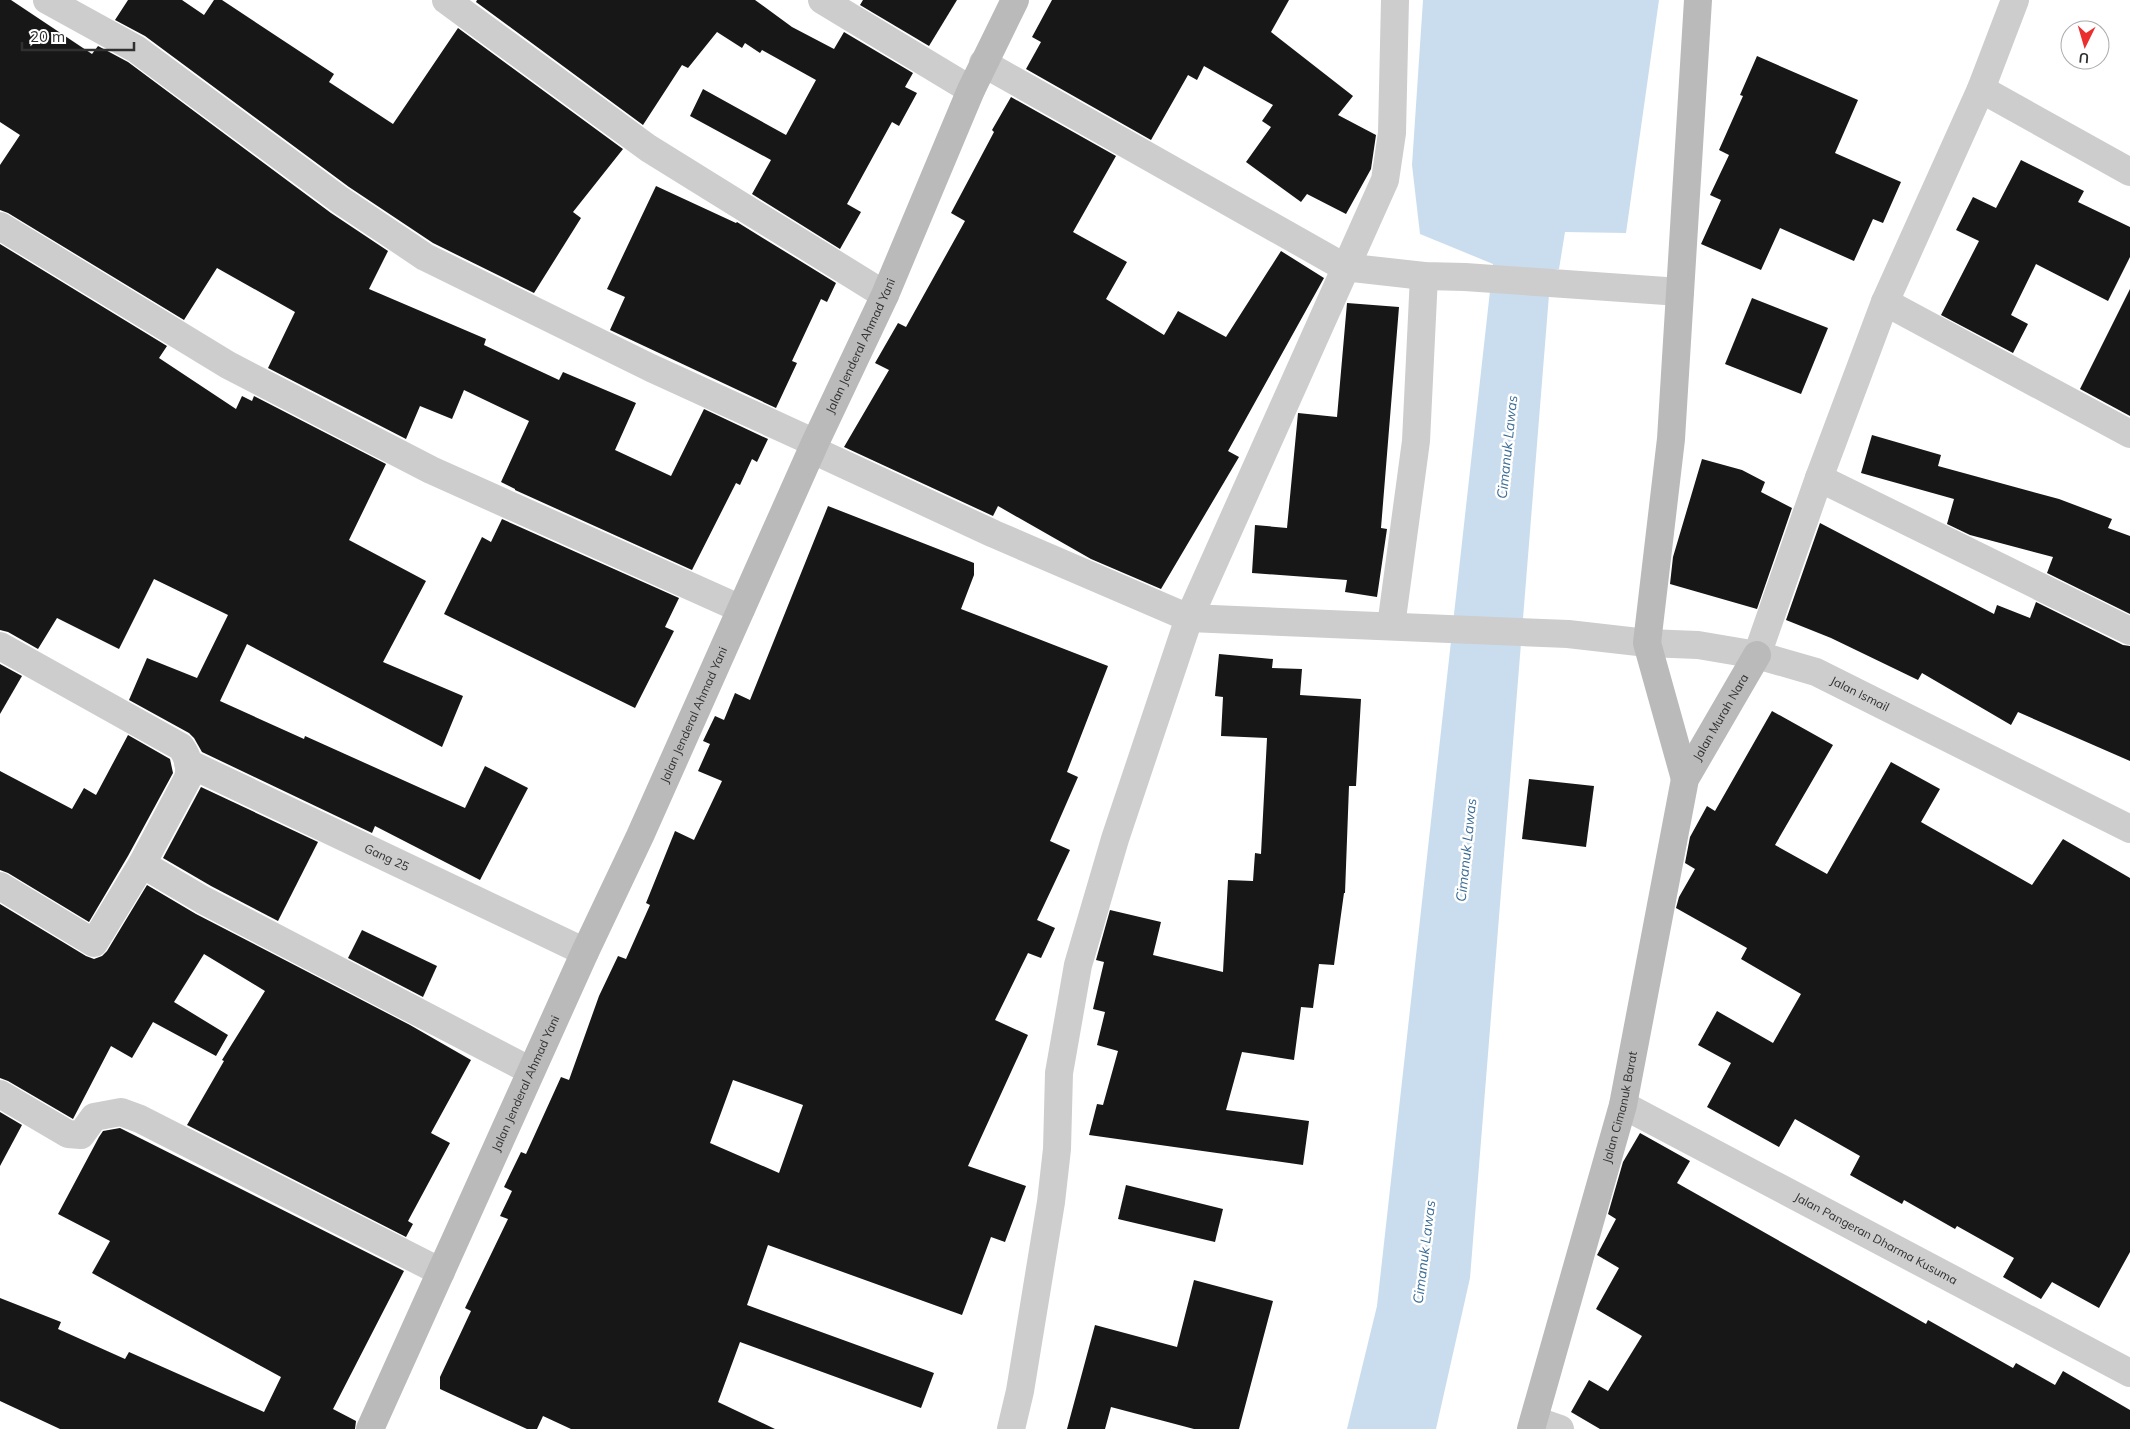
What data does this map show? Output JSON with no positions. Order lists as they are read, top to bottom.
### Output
{
  "streets": {
    "street": [
      "Jalan Jenderal Ahmad Yani",
      "Jalan Ismail",
      "Jalan Murah Nara",
      "Gang 25",
      "Jalan Cimanuk Barat",
      "Jalan Pangeran Dharma Kusuma"
    ]
  },
  "crossings": [
    ["Jalan Jenderal Ahmad Yani", "Gang 25"],
    ["Jalan Ismail", "Jalan Murah Nara"],
    ["Jalan Murah Nara", "Jalan Cimanuk Barat"],
    ["Jalan Cimanuk Barat", "Jalan Pangeran Dharma Kusuma"]
  ],
  "water": ["Cimanuk Lawas"],
  "scale_bar": "20 m",
  "north": "bottom"
}
